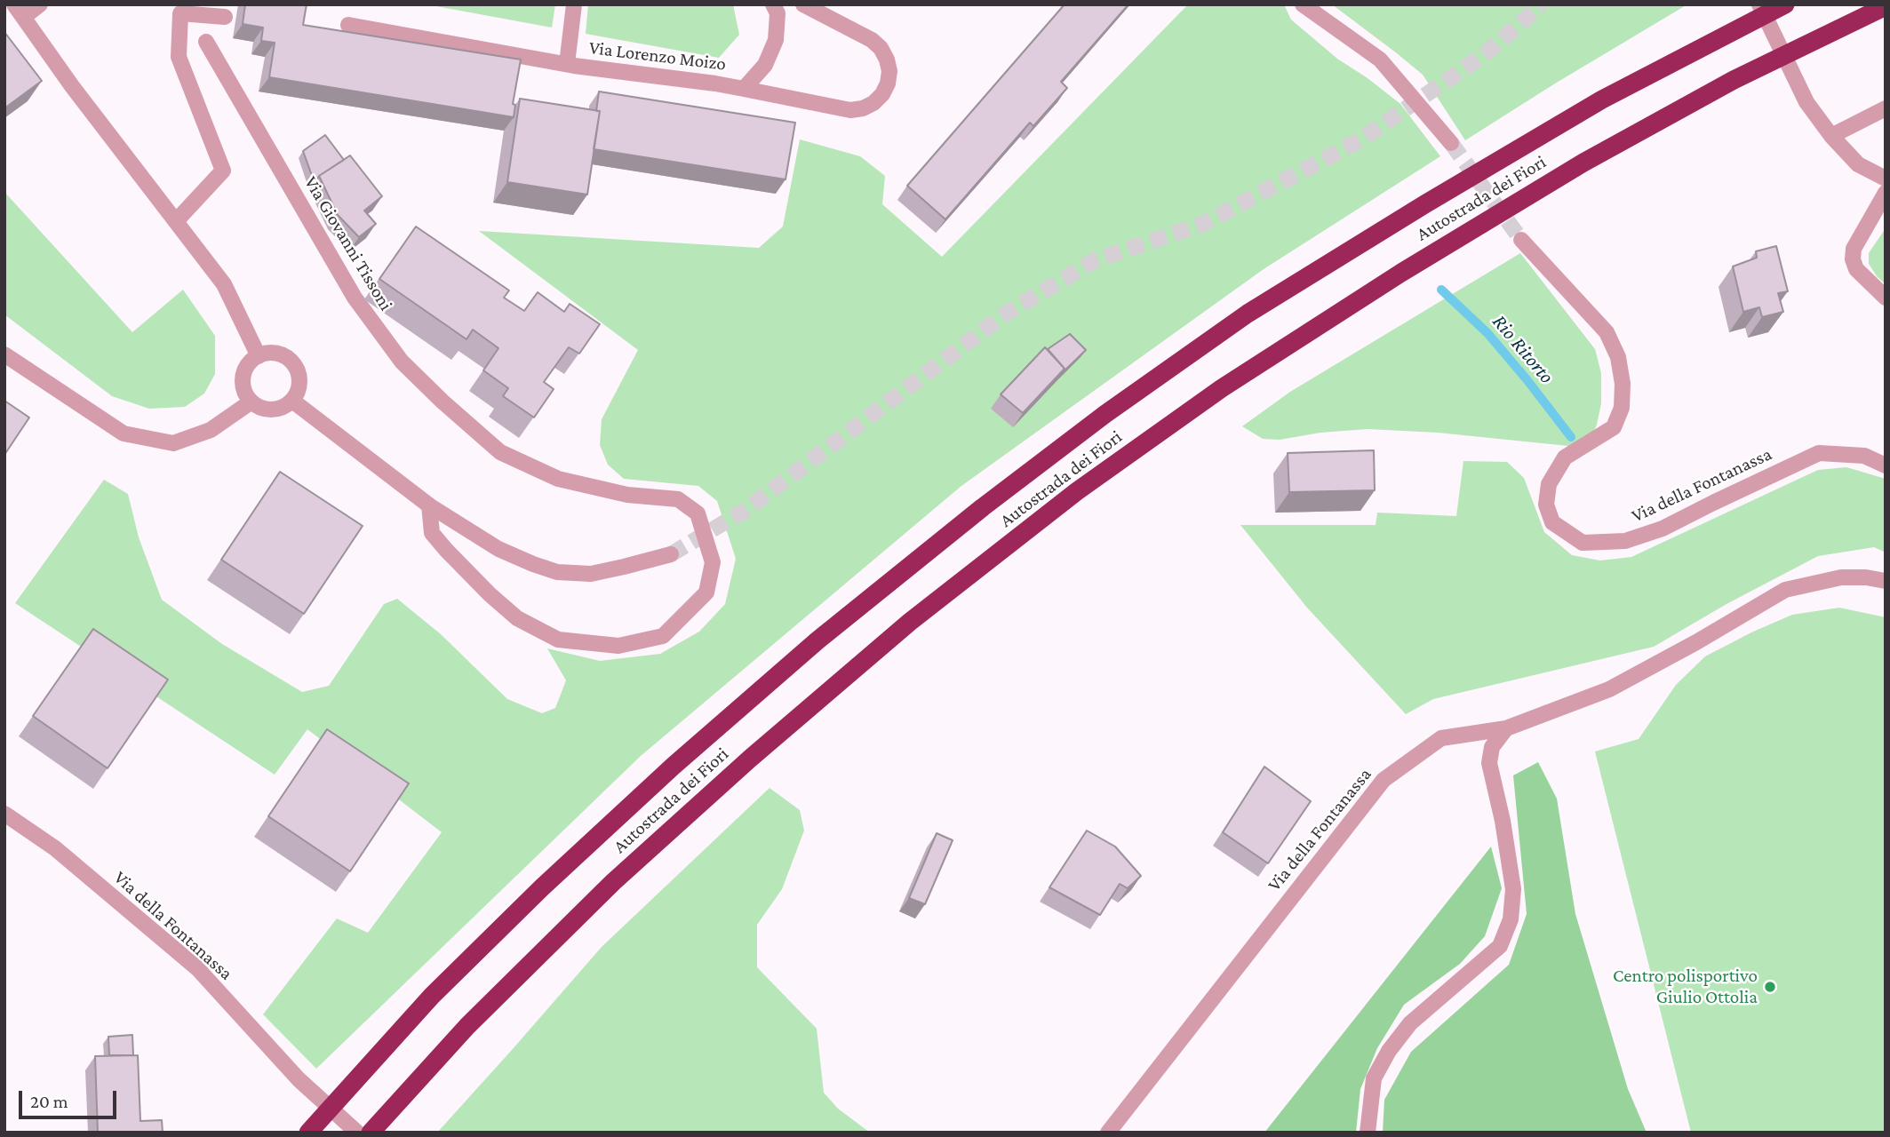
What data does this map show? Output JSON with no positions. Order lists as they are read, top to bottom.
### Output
{
  "streets": {
    "highway": ["Autostrada dei Fiori"],
    "street": ["Via Lorenzo Moizo", "Via Giovanni Tissoni", "Via della Fontanassa"]
  },
  "water": ["Rio Ritorto"],
  "places": ["Centro polisportivo Giulio Ottolia"],
  "scale_bar": "20 m"
}
